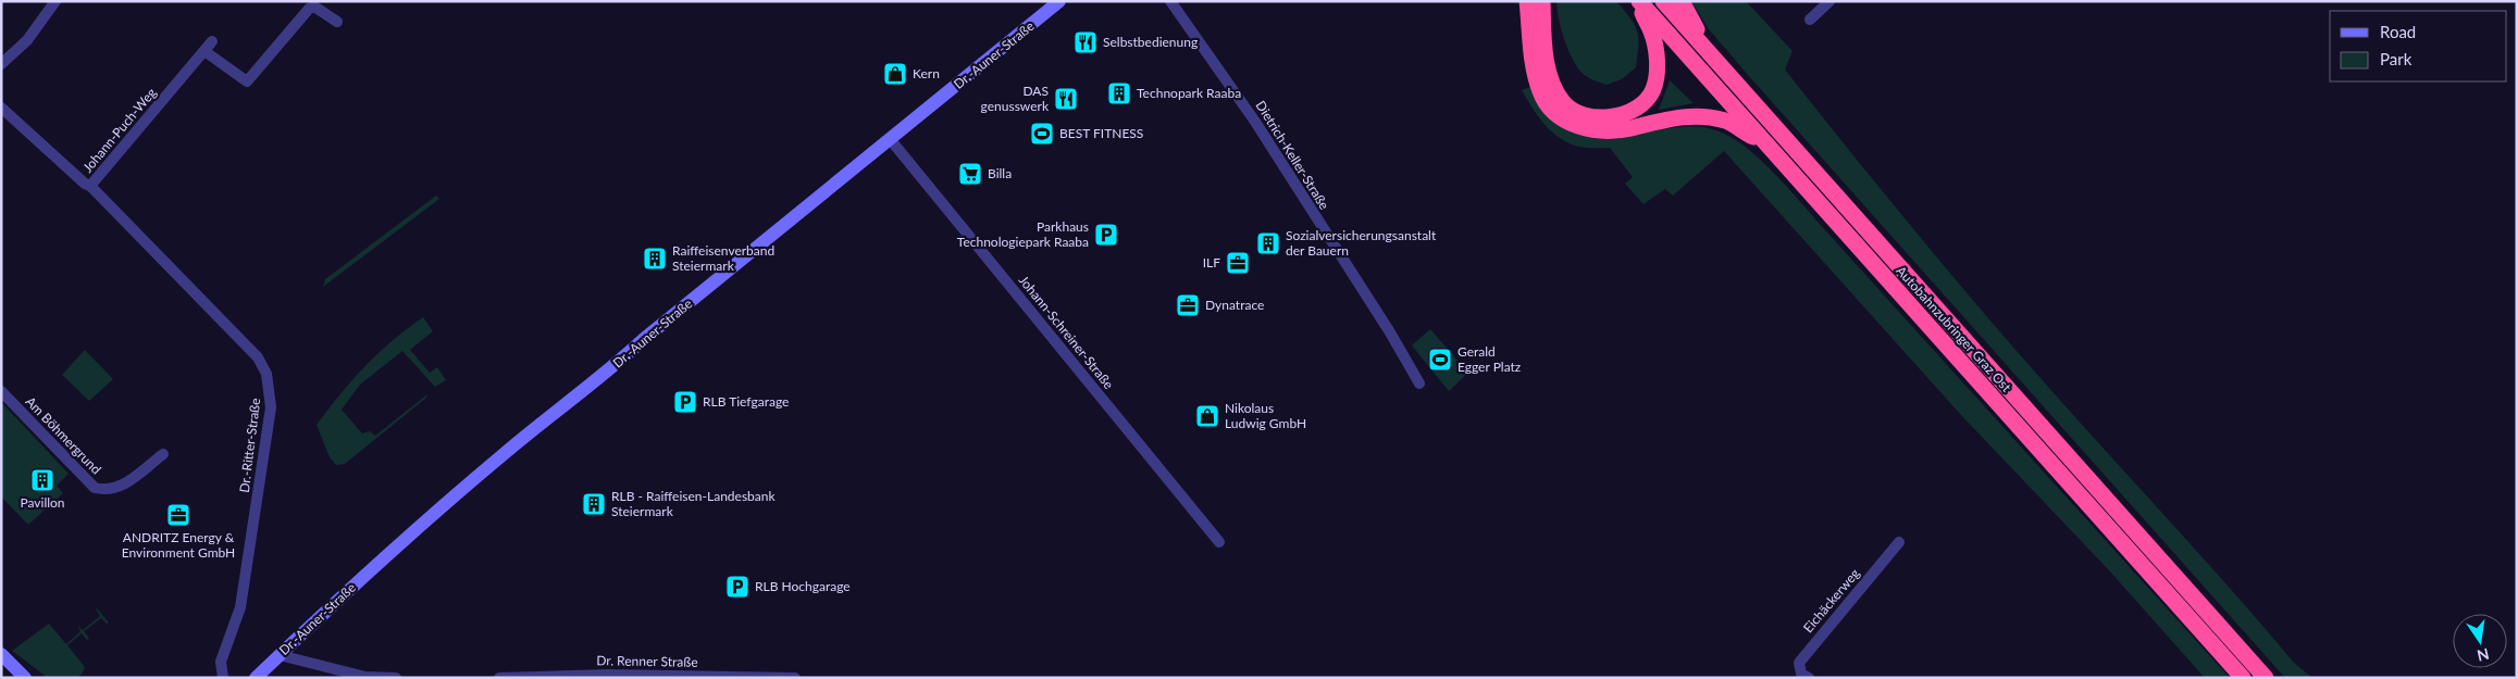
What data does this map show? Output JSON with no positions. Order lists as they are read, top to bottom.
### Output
{
  "streets": {
    "highway": ["Autobahnzubringer Graz Ost"],
    "main road": ["Dr.-Auner-Straße"],
    "street": [
      "Johann-Puch-Weg",
      "Dietrich-Keller-Straße",
      "Johann-Schreiner-Straße",
      "Am Böhmergrund",
      "Dr.-Ritter-Straße",
      "Eichäckerweg",
      "Dr. Renner Straße"
    ]
  },
  "crossings": [
    ["Dr.-Auner-Straße", "Johann-Schreiner-Straße"],
    ["Johann-Puch-Weg", "Dr.-Ritter-Straße"]
  ],
  "places": {
    "restaurant": ["Selbstbedienung", "DAS genusswerk"],
    "shop": ["Kern", "Nikolaus Ludwig GmbH"],
    "building": [
      "Technopark Raaba",
      "Sozialversicherungsanstalt der Bauern",
      "Raiffeisenverband Steiermark",
      "Pavillon",
      "RLB - Raiffeisen-Landesbank Steiermark"
    ],
    "sports": ["BEST FITNESS", "Gerald Egger Platz"],
    "supermarket": ["Billa"],
    "parking": ["Parkhaus Technologiepark Raaba", "RLB Tiefgarage", "RLB Hochgarage"],
    "office": ["ILF", "Dynatrace", "ANDRITZ Energy & Environment GmbH"]
  },
  "legend": ["Road", "Park"],
  "north": "bottom"
}
